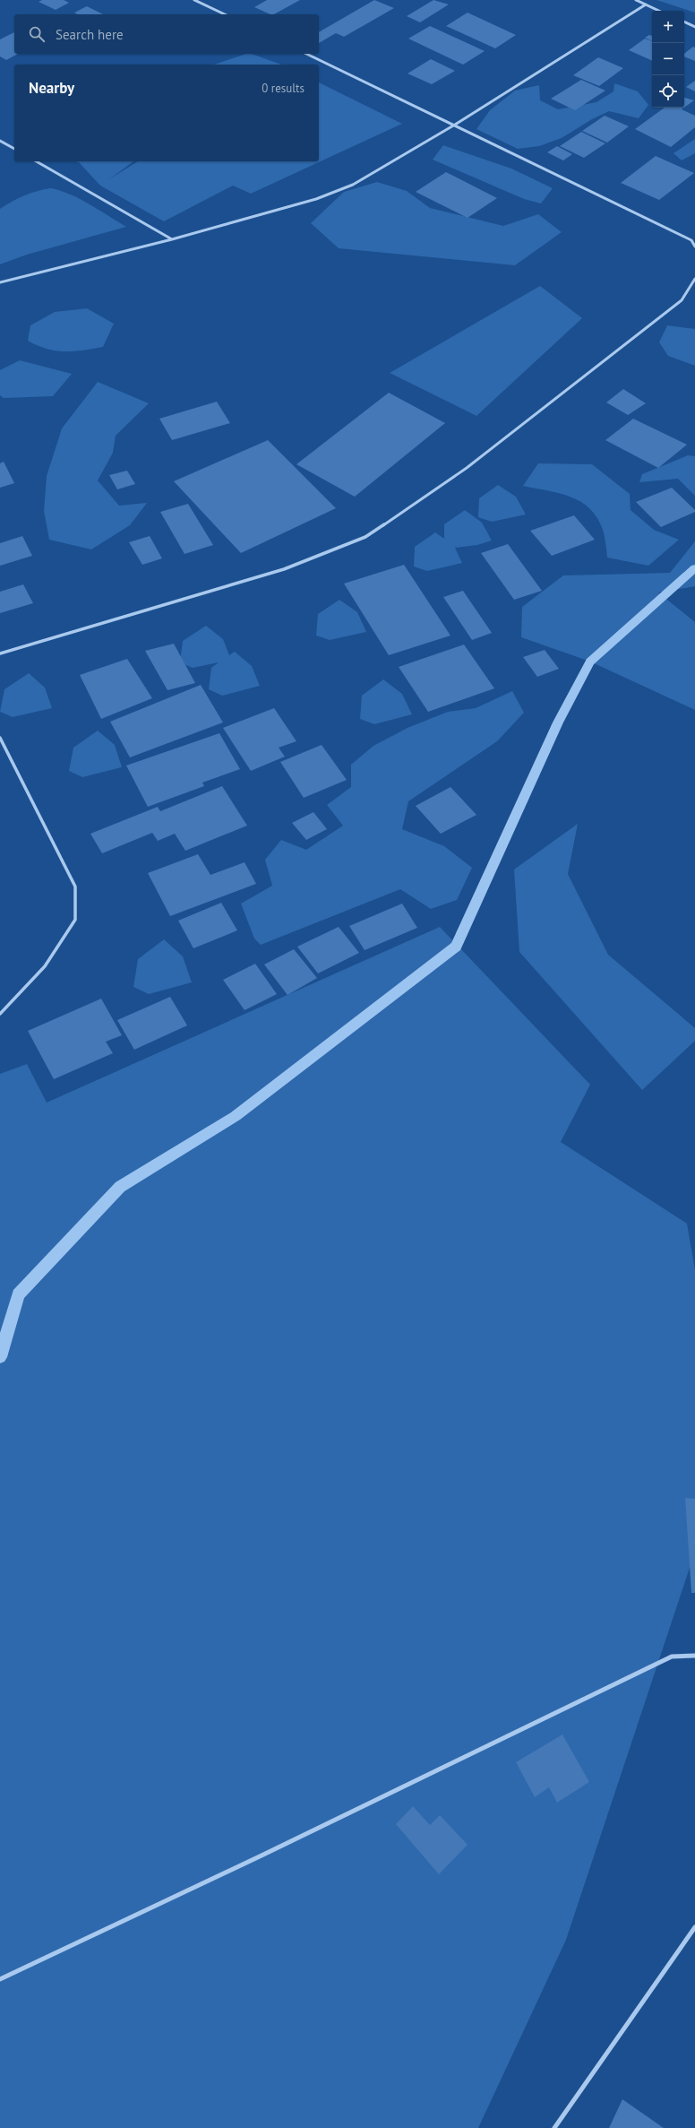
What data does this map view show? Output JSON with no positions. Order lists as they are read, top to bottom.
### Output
{
  "page": {
    "map_buttons": ["+", "−"],
    "search": "Search here",
    "heading": ["Nearby", "0 results"]
  }
}
